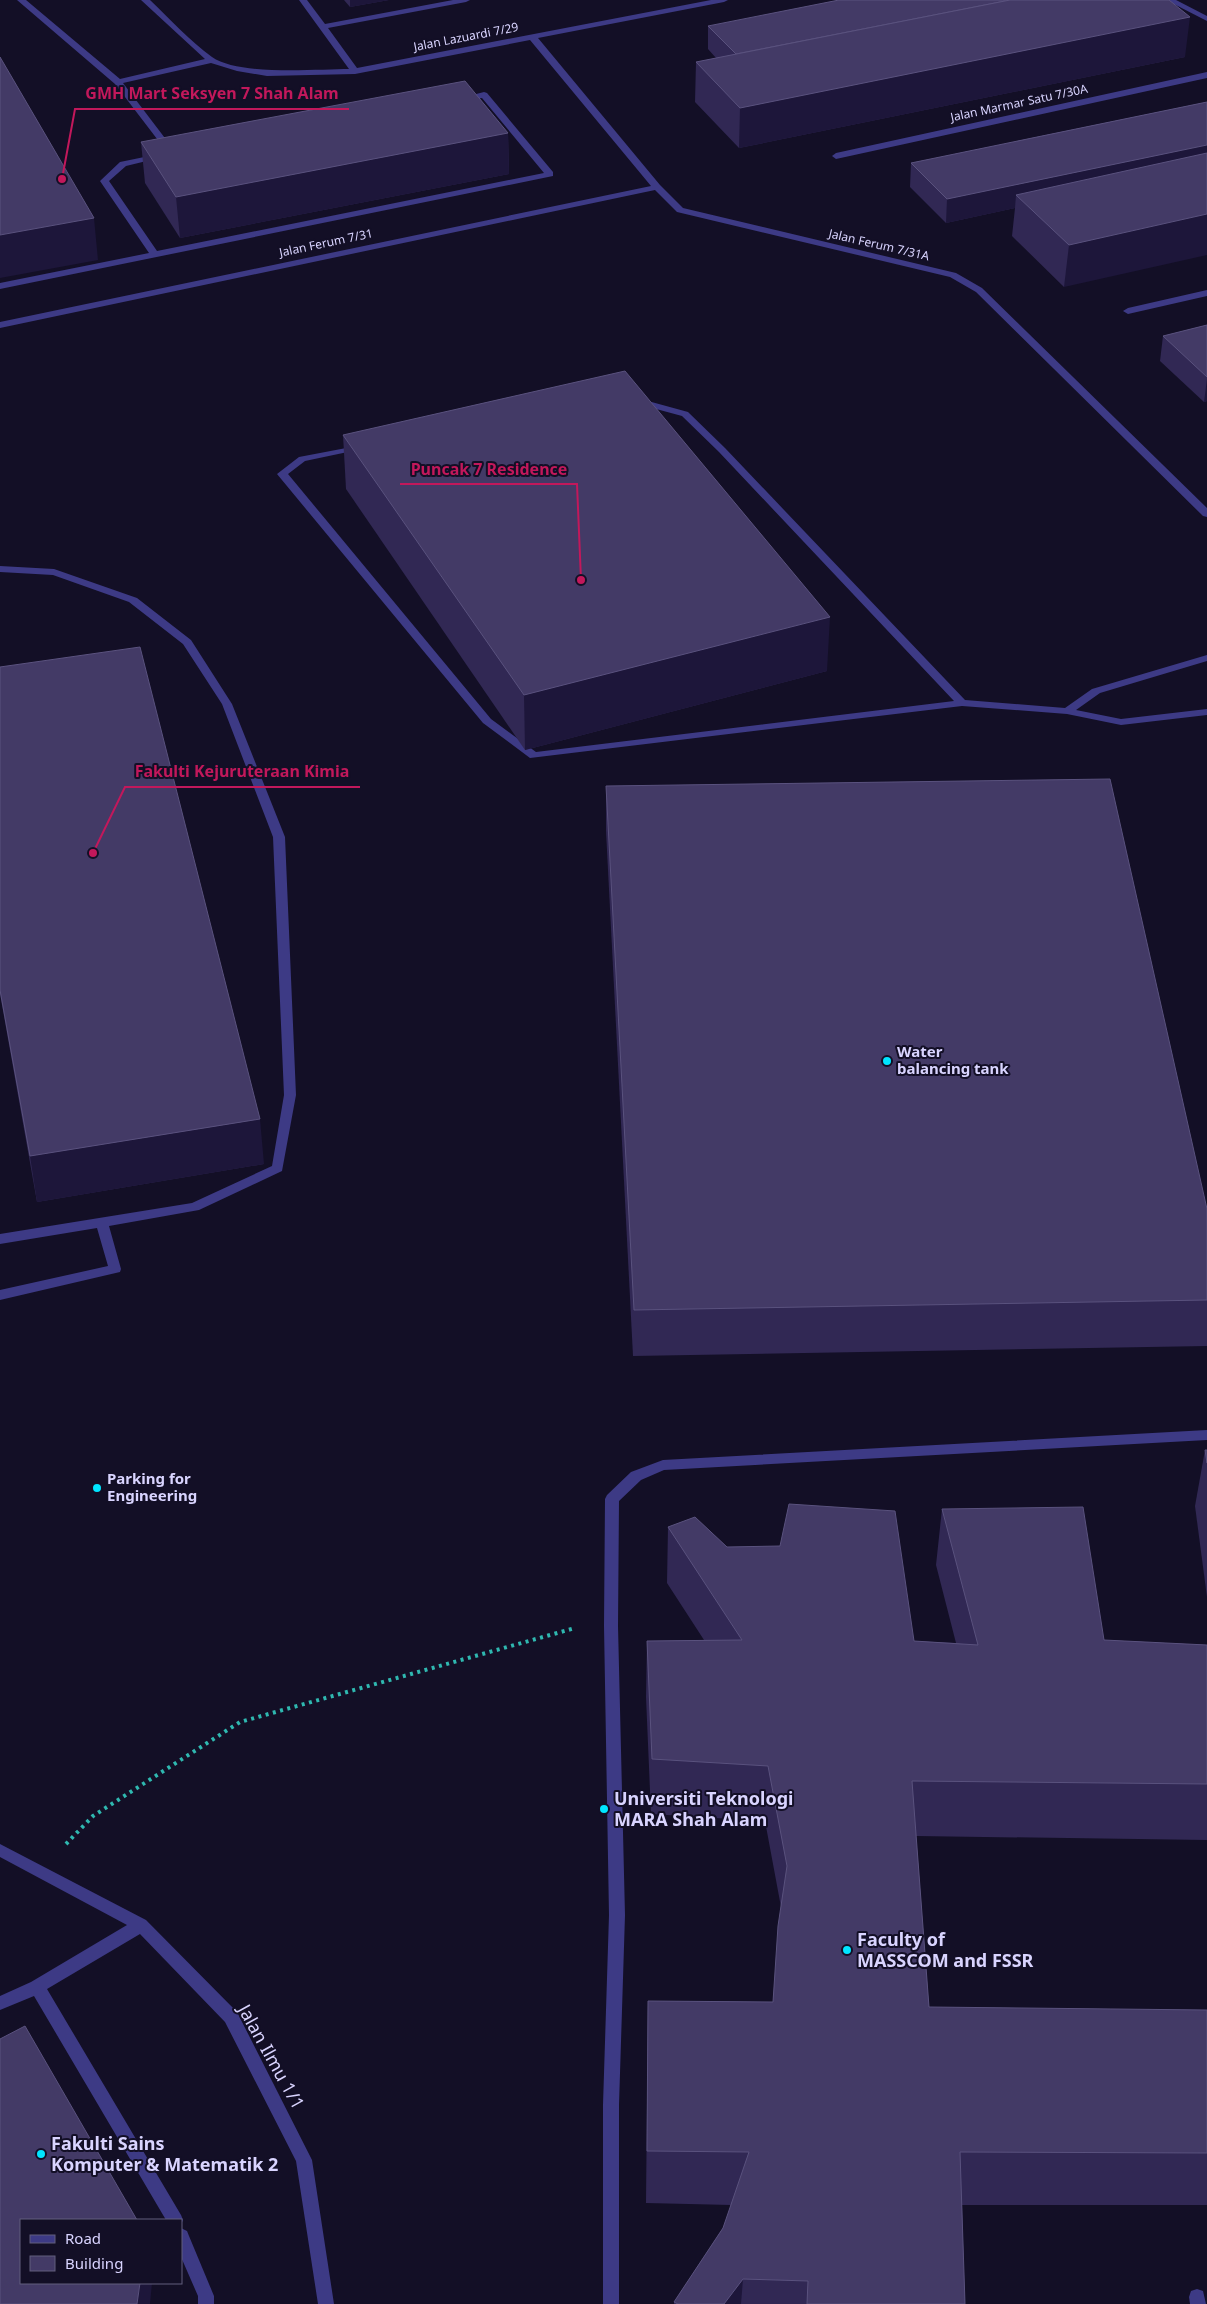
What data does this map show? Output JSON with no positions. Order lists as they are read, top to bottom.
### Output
{
  "streets": {
    "street": [
      "Jalan Lazuardi 7/29",
      "Jalan Marmar Satu 7/30A",
      "Jalan Ferum 7/31",
      "Jalan Ferum 7/31A",
      "Jalan Ilmu 1/1"
    ]
  },
  "crossings": [
    ["Jalan Lazuardi 7/29", "Jalan Ferum 7/31A"],
    ["Jalan Ferum 7/31", "Jalan Ferum 7/31A"]
  ],
  "places": [
    "GMH Mart Seksyen 7 Shah Alam",
    "Puncak 7 Residence",
    "Fakulti Kejuruteraan Kimia",
    "Water balancing tank",
    "Parking for Engineering",
    "Universiti Teknologi MARA Shah Alam",
    "Faculty of MASSCOM and FSSR",
    "Fakulti Sains Komputer & Matematik 2"
  ],
  "legend": ["Road", "Building"]
}
